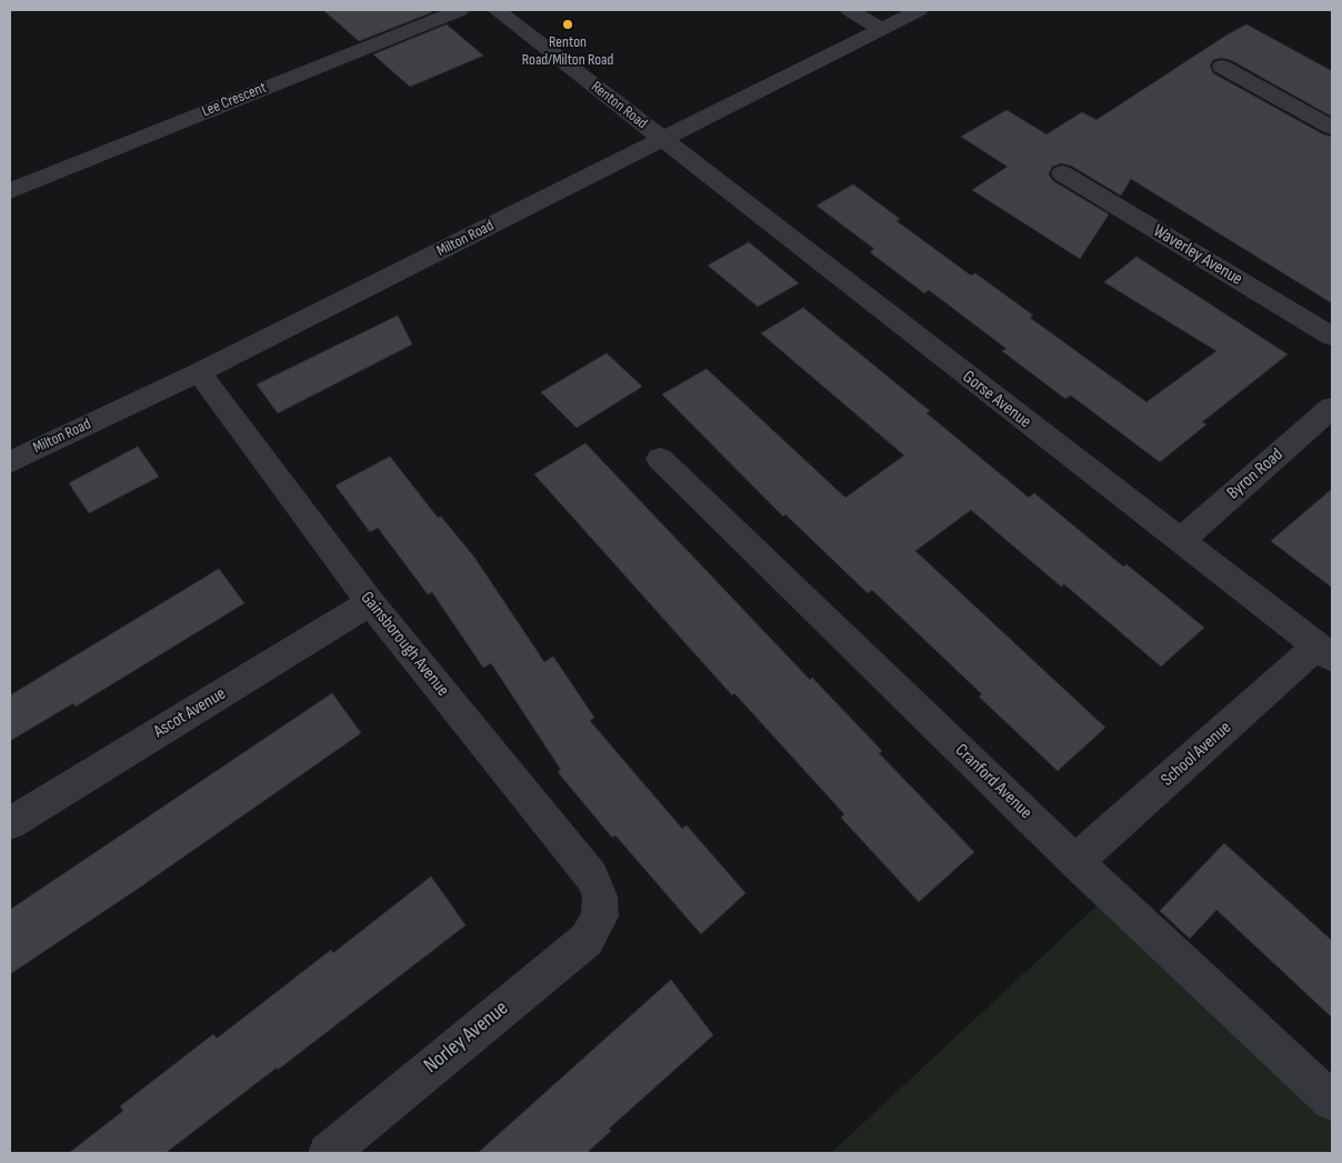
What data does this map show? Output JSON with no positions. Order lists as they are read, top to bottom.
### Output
{
  "streets": {
    "street": [
      "Lee Crescent",
      "Renton Road",
      "Milton Road",
      "Waverley Avenue",
      "Gorse Avenue",
      "Byron Road",
      "Gainsborough Avenue",
      "Ascot Avenue",
      "School Avenue",
      "Cranford Avenue",
      "Norley Avenue"
    ]
  },
  "crossings": [
    ["Renton Road", "Milton Road"],
    ["Renton Road", "Gorse Avenue"],
    ["Milton Road", "Gorse Avenue"],
    ["Milton Road", "Gainsborough Avenue"],
    ["Gorse Avenue", "Byron Road"],
    ["Gorse Avenue", "School Avenue"],
    ["Gainsborough Avenue", "Ascot Avenue"],
    ["Gainsborough Avenue", "Norley Avenue"],
    ["School Avenue", "Cranford Avenue"]
  ],
  "places": ["Renton Road/Milton Road"]
}
